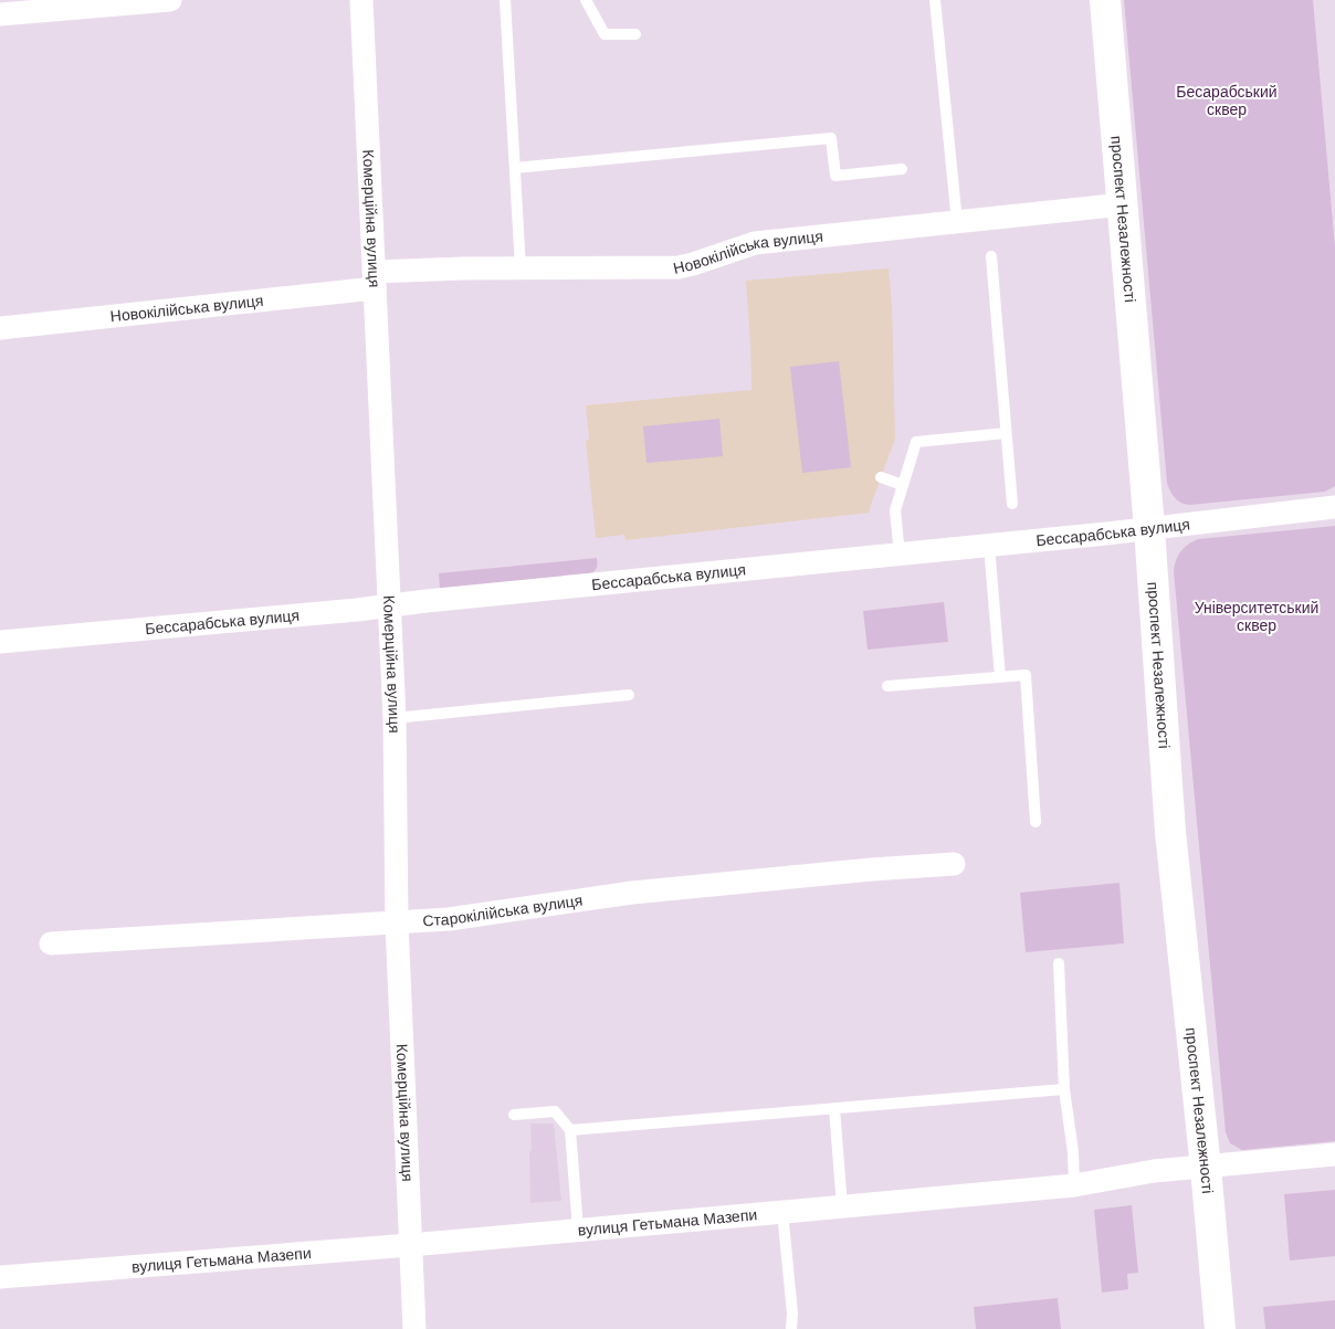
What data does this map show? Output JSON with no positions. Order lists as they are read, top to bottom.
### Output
{
  "streets": {
    "main road": ["проспект Незалежності"],
    "street": [
      "Комерційна вулиця",
      "Новокілійська вулиця",
      "Бессарабська вулиця",
      "Старокілійська вулиця",
      "вулиця Гетьмана Мазепи"
    ]
  },
  "crossings": [
    ["Комерційна вулиця", "Новокілійська вулиця"],
    ["Комерційна вулиця", "Бессарабська вулиця"],
    ["Комерційна вулиця", "Старокілійська вулиця"],
    ["Комерційна вулиця", "вулиця Гетьмана Мазепи"],
    ["проспект Незалежності", "Новокілійська вулиця"],
    ["проспект Незалежності", "Бессарабська вулиця"],
    ["проспект Незалежності", "вулиця Гетьмана Мазепи"]
  ],
  "parks": ["Бесарабський сквер", "Університетський сквер"]
}
